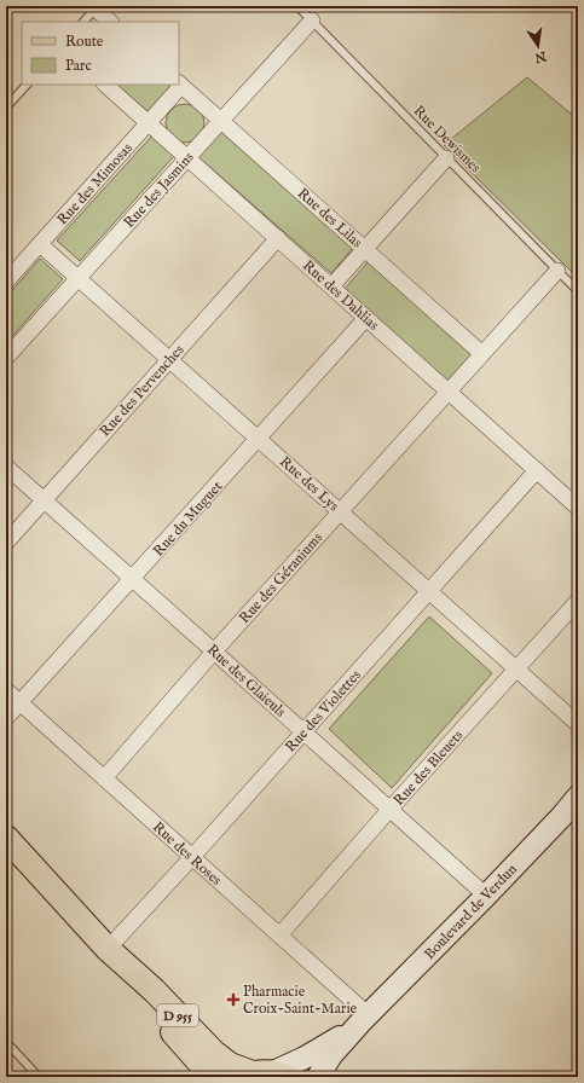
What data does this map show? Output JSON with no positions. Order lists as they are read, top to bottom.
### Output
{
  "streets": {
    "main road": ["D 955"],
    "street": [
      "Rue des Mimosas",
      "Rue des Jasmins",
      "Rue des Lilas",
      "Rue des Dahlias",
      "Rue des Pervenches",
      "Rue des Lys",
      "Rue du Muguet",
      "Rue des Géraniums",
      "Rue des Glaieuls",
      "Rue des Violettes",
      "Rue des Bleuets",
      "Rue des Roses",
      "Boulevard de Verdun"
    ],
    "lane": ["Rue Dewismes"]
  },
  "crossings": [
    ["Rue Dewismes", "Rue des Jasmins"],
    ["Rue Dewismes", "Rue des Géraniums"],
    ["Rue des Mimosas", "Rue des Lilas"],
    ["Rue des Mimosas", "Rue des Dahlias"],
    ["Rue des Mimosas", "Rue des Lys"],
    ["Rue des Jasmins", "Rue des Lilas"],
    ["Rue des Jasmins", "Rue des Dahlias"],
    ["Rue des Jasmins", "Rue des Lys"],
    ["Rue des Lilas", "Rue des Géraniums"],
    ["Rue des Dahlias", "Rue des Pervenches"],
    ["Rue des Dahlias", "Rue du Muguet"],
    ["Rue des Dahlias", "Rue des Géraniums"],
    ["Rue des Dahlias", "Rue des Violettes"],
    ["Rue des Pervenches", "Rue des Lys"],
    ["Rue des Pervenches", "Rue des Glaieuls"],
    ["Rue des Lys", "Rue du Muguet"],
    ["Rue des Lys", "Rue des Géraniums"],
    ["Rue des Lys", "Rue des Violettes"],
    ["Rue des Lys", "Rue des Bleuets"],
    ["Rue du Muguet", "Rue des Glaieuls"],
    ["Rue du Muguet", "Rue des Roses"],
    ["Rue des Géraniums", "Rue des Glaieuls"],
    ["Rue des Géraniums", "Rue des Roses"],
    ["Rue des Glaieuls", "Rue des Violettes"],
    ["Rue des Glaieuls", "Rue des Bleuets"],
    ["Rue des Glaieuls", "Boulevard de Verdun"],
    ["Rue des Violettes", "Rue des Roses"],
    ["Rue des Violettes", "D 955"],
    ["Rue des Bleuets", "Rue des Roses"],
    ["Rue des Roses", "Boulevard de Verdun"],
    ["Boulevard de Verdun", "D 955"]
  ],
  "places": {
    "health": ["Pharmacie Croix-Saint-Marie"]
  },
  "legend": ["Route", "Parc"],
  "north": "bottom"
}
